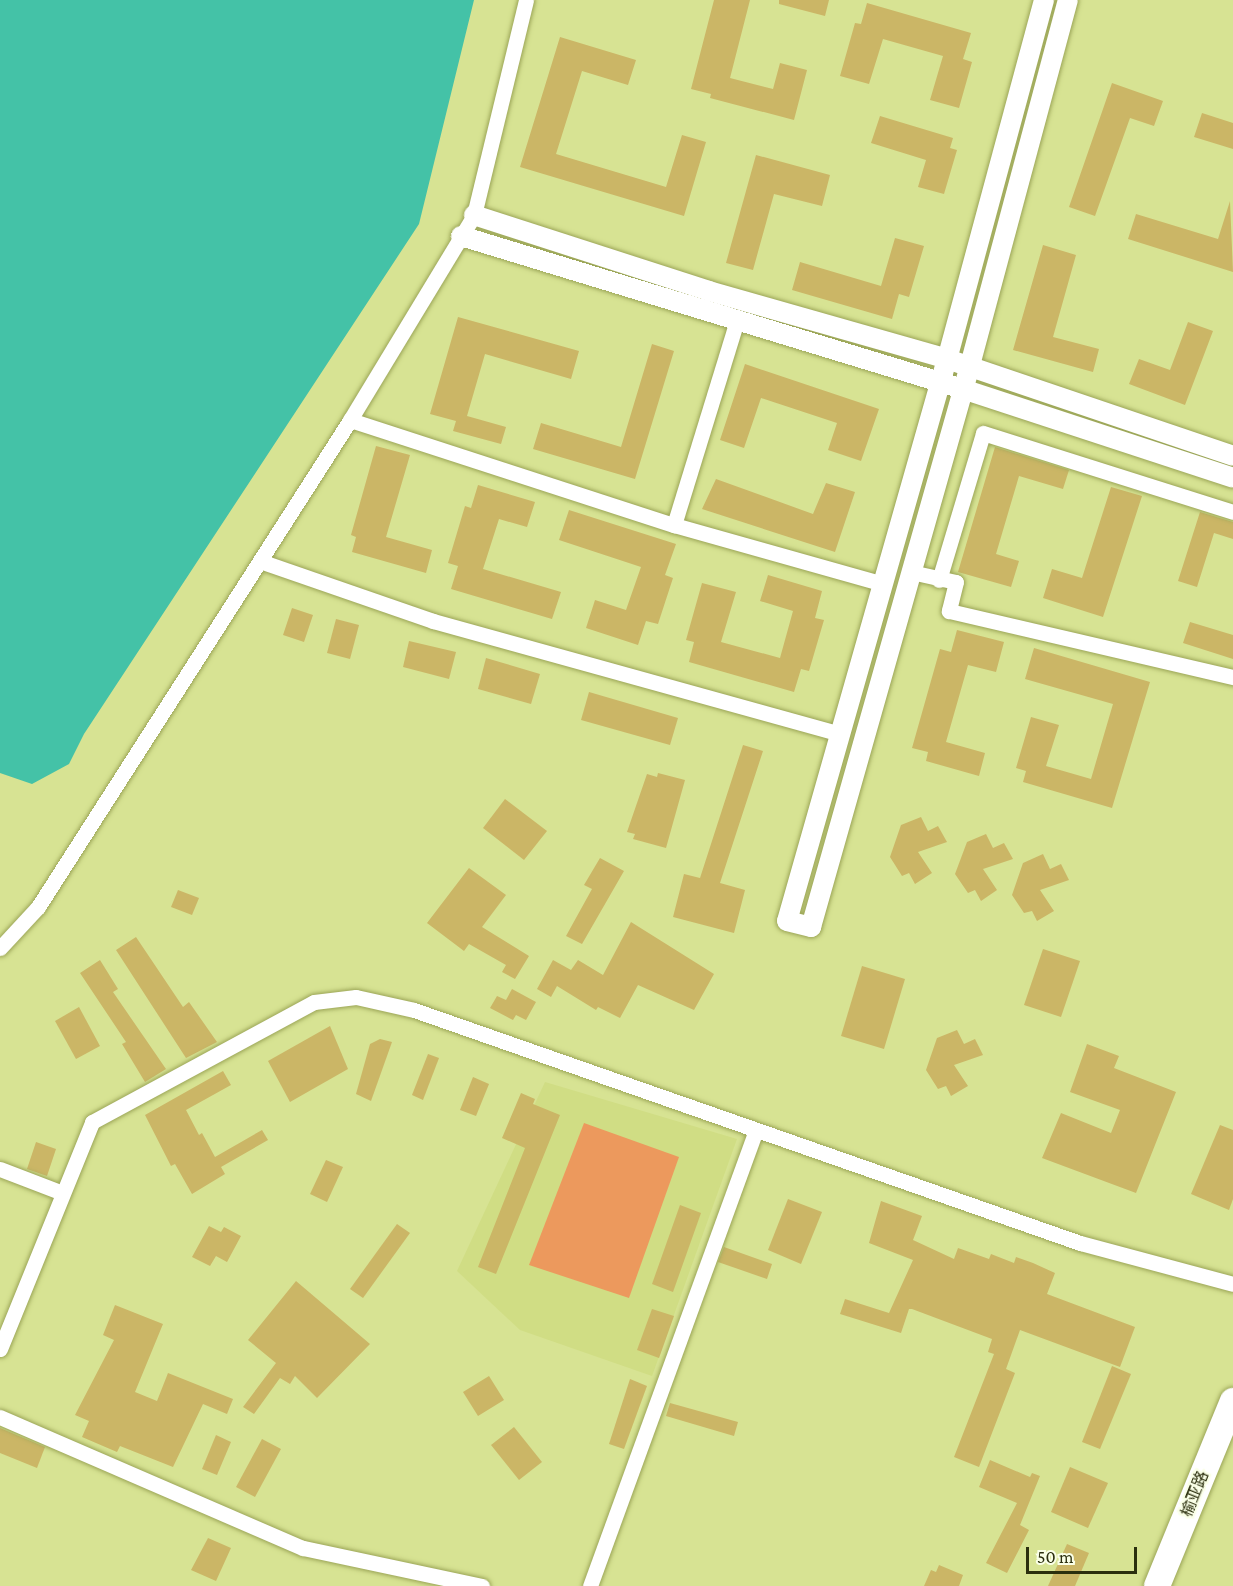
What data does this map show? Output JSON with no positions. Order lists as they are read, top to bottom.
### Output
{
  "streets": {
    "highway": ["榆亚路"]
  },
  "scale_bar": "50 m"
}
